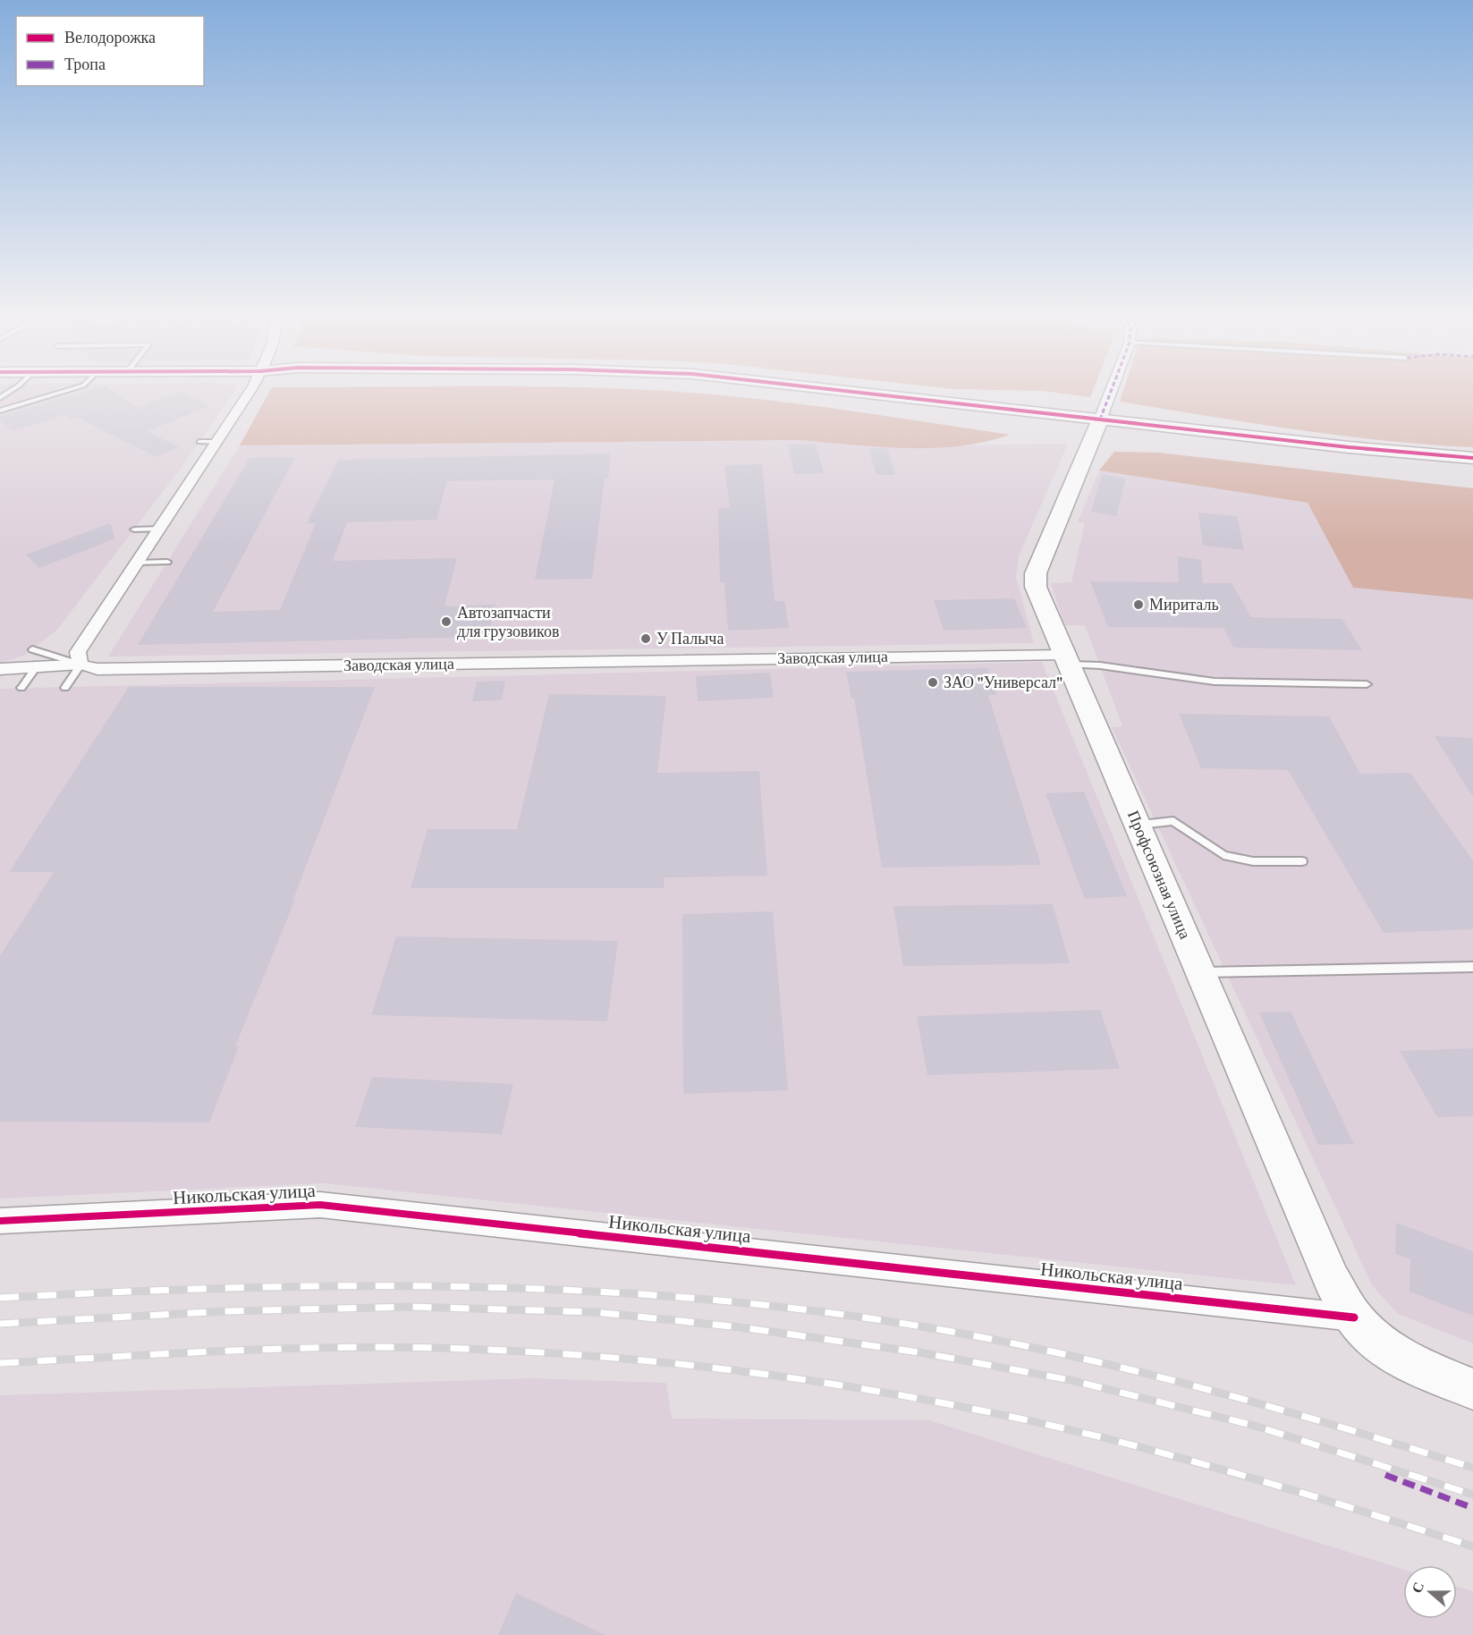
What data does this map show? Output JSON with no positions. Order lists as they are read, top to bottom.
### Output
{
  "streets": {
    "street": ["Заводская улица", "Профсоюзная улица", "Никольская улица"]
  },
  "crossings": [
    ["Заводская улица", "Профсоюзная улица"],
    ["Профсоюзная улица", "Никольская улица"]
  ],
  "places": [
    "Мириталь",
    "Автозапчасти для грузовиков",
    "У Палыча",
    "ЗАО \"Универсал\""
  ],
  "legend": ["Велодорожка", "Тропа"],
  "north": "left"
}
